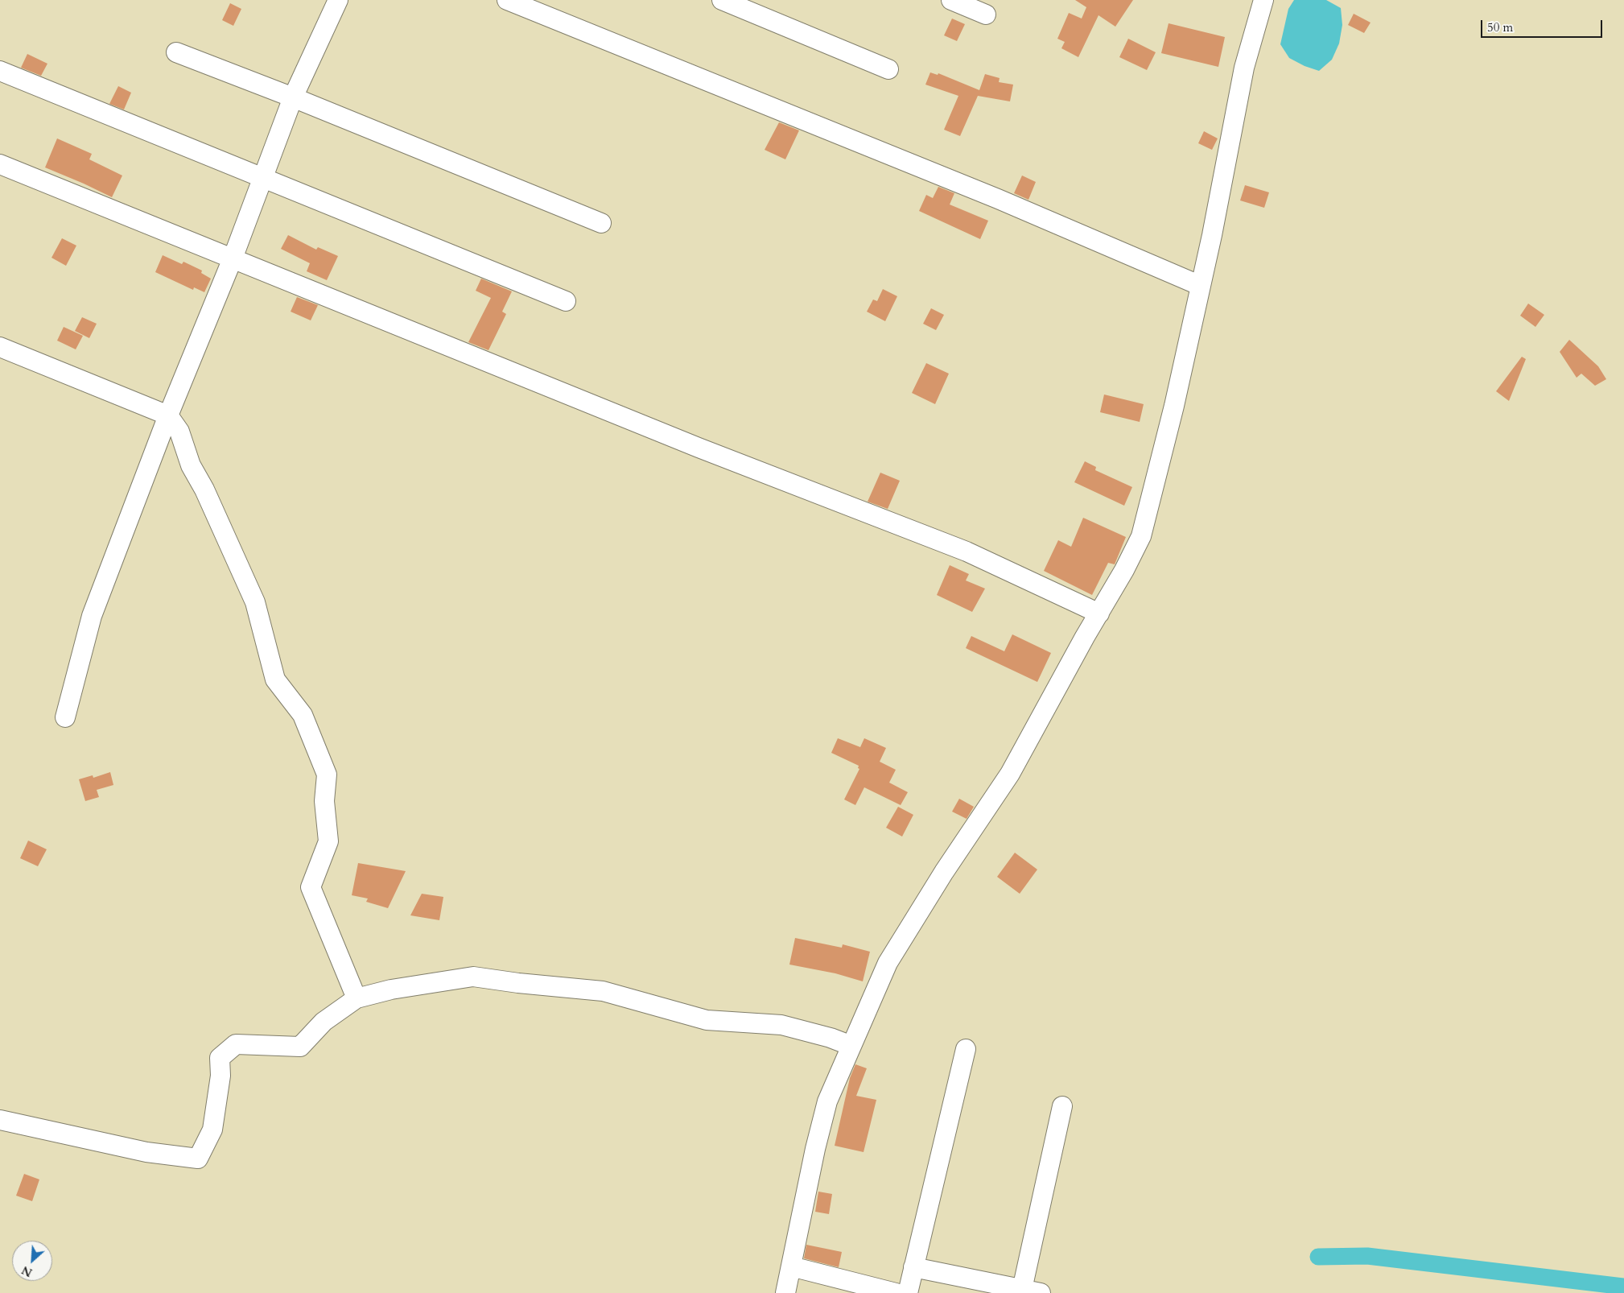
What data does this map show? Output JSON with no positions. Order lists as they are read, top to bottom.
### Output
{
  "scale_bar": "50 m",
  "north": "bottom left"
}
